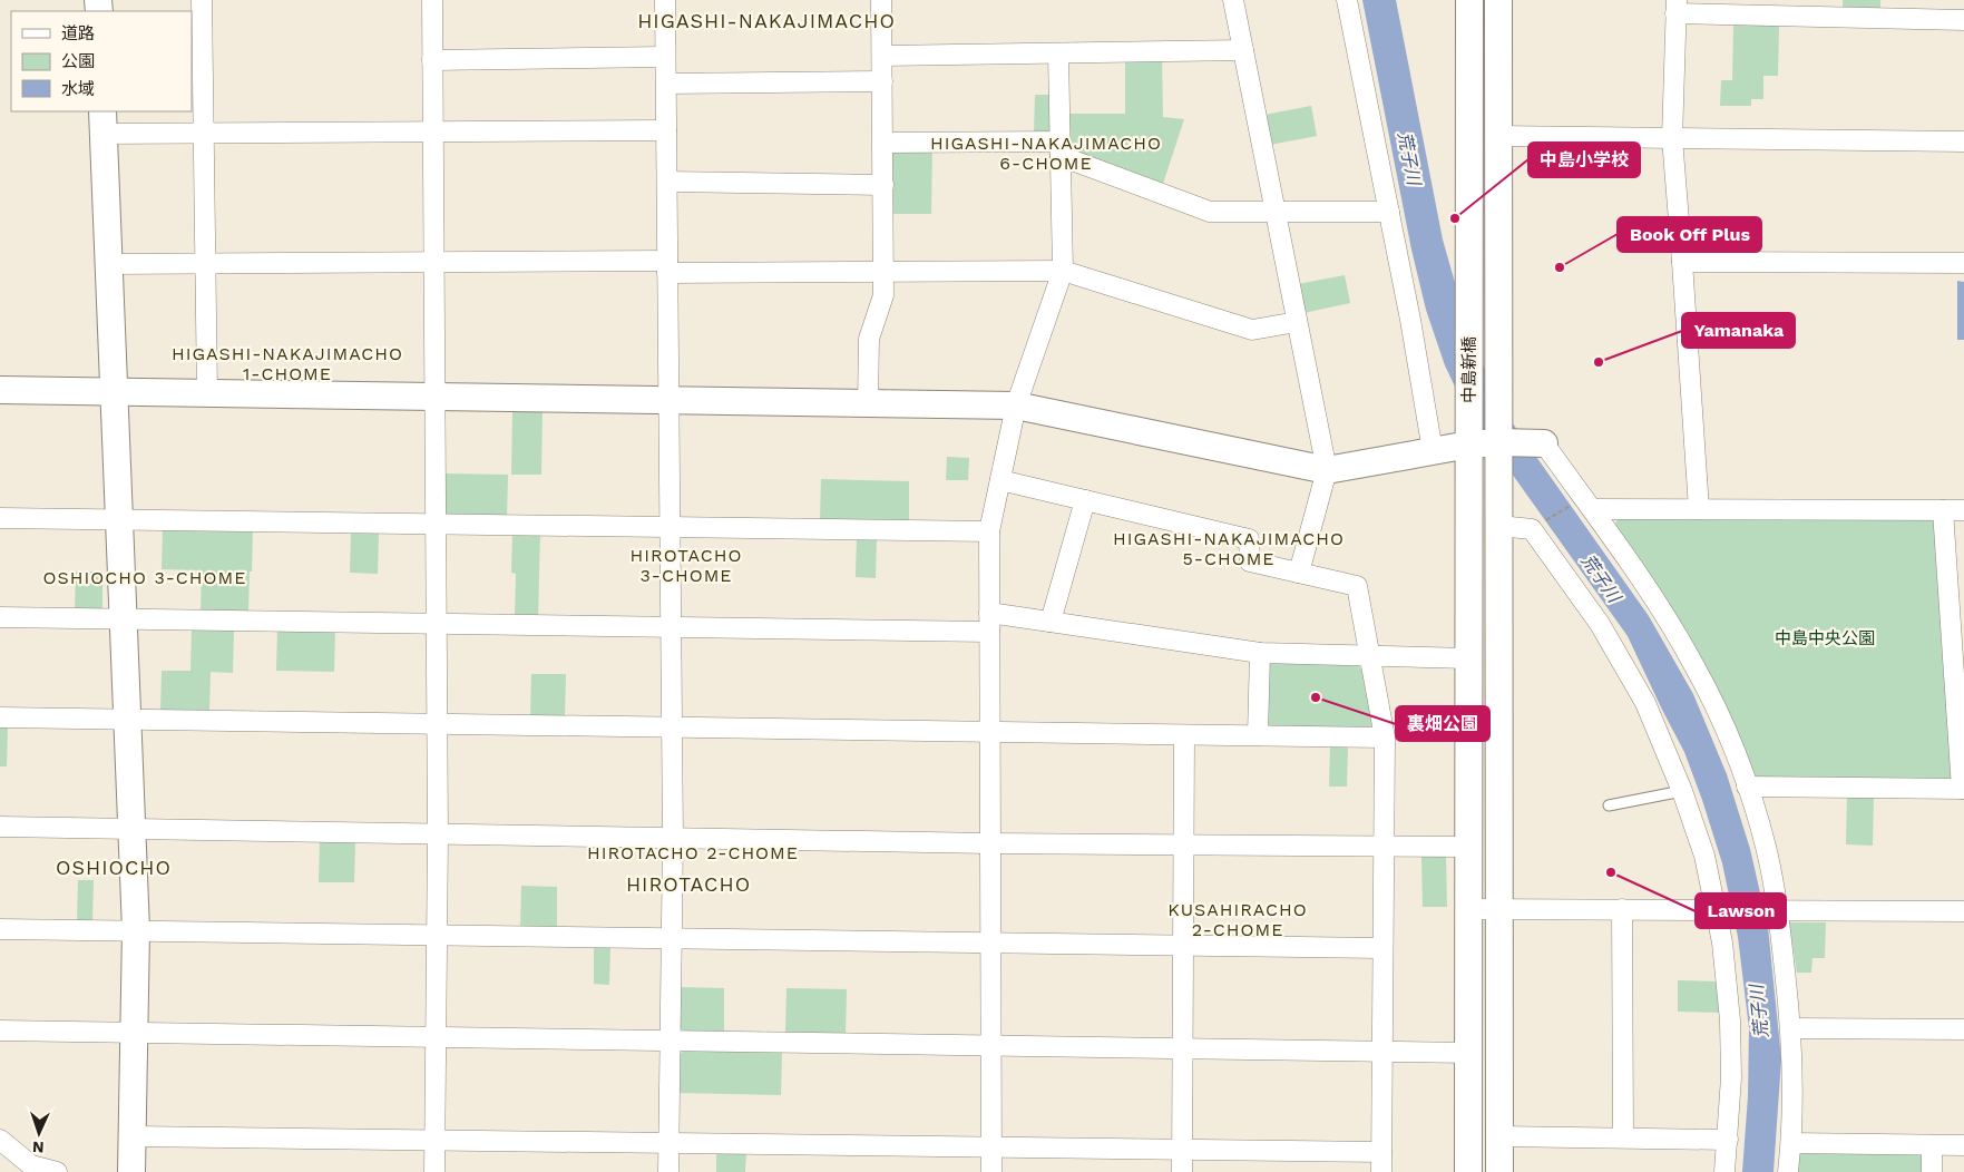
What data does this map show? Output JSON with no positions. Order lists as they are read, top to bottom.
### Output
{
  "streets": {
    "street": ["中島新橋"]
  },
  "districts": [
    "HIGASHI-NAKAJIMACHO",
    "HIGASHI-NAKAJIMACHO 6-CHOME",
    "HIGASHI-NAKAJIMACHO 1-CHOME",
    "HIGASHI-NAKAJIMACHO 5-CHOME",
    "HIROTACHO 3-CHOME",
    "OSHIOCHO 3-CHOME",
    "HIROTACHO 2-CHOME",
    "OSHIOCHO",
    "HIROTACHO",
    "KUSAHIRACHO 2-CHOME"
  ],
  "water": ["荒子川"],
  "parks": ["中島中央公園"],
  "places": [
    "中島小学校",
    "Book Off Plus",
    "Yamanaka",
    "裏畑公園",
    "Lawson"
  ],
  "legend": ["道路", "公園", "水域"],
  "north": "bottom"
}
